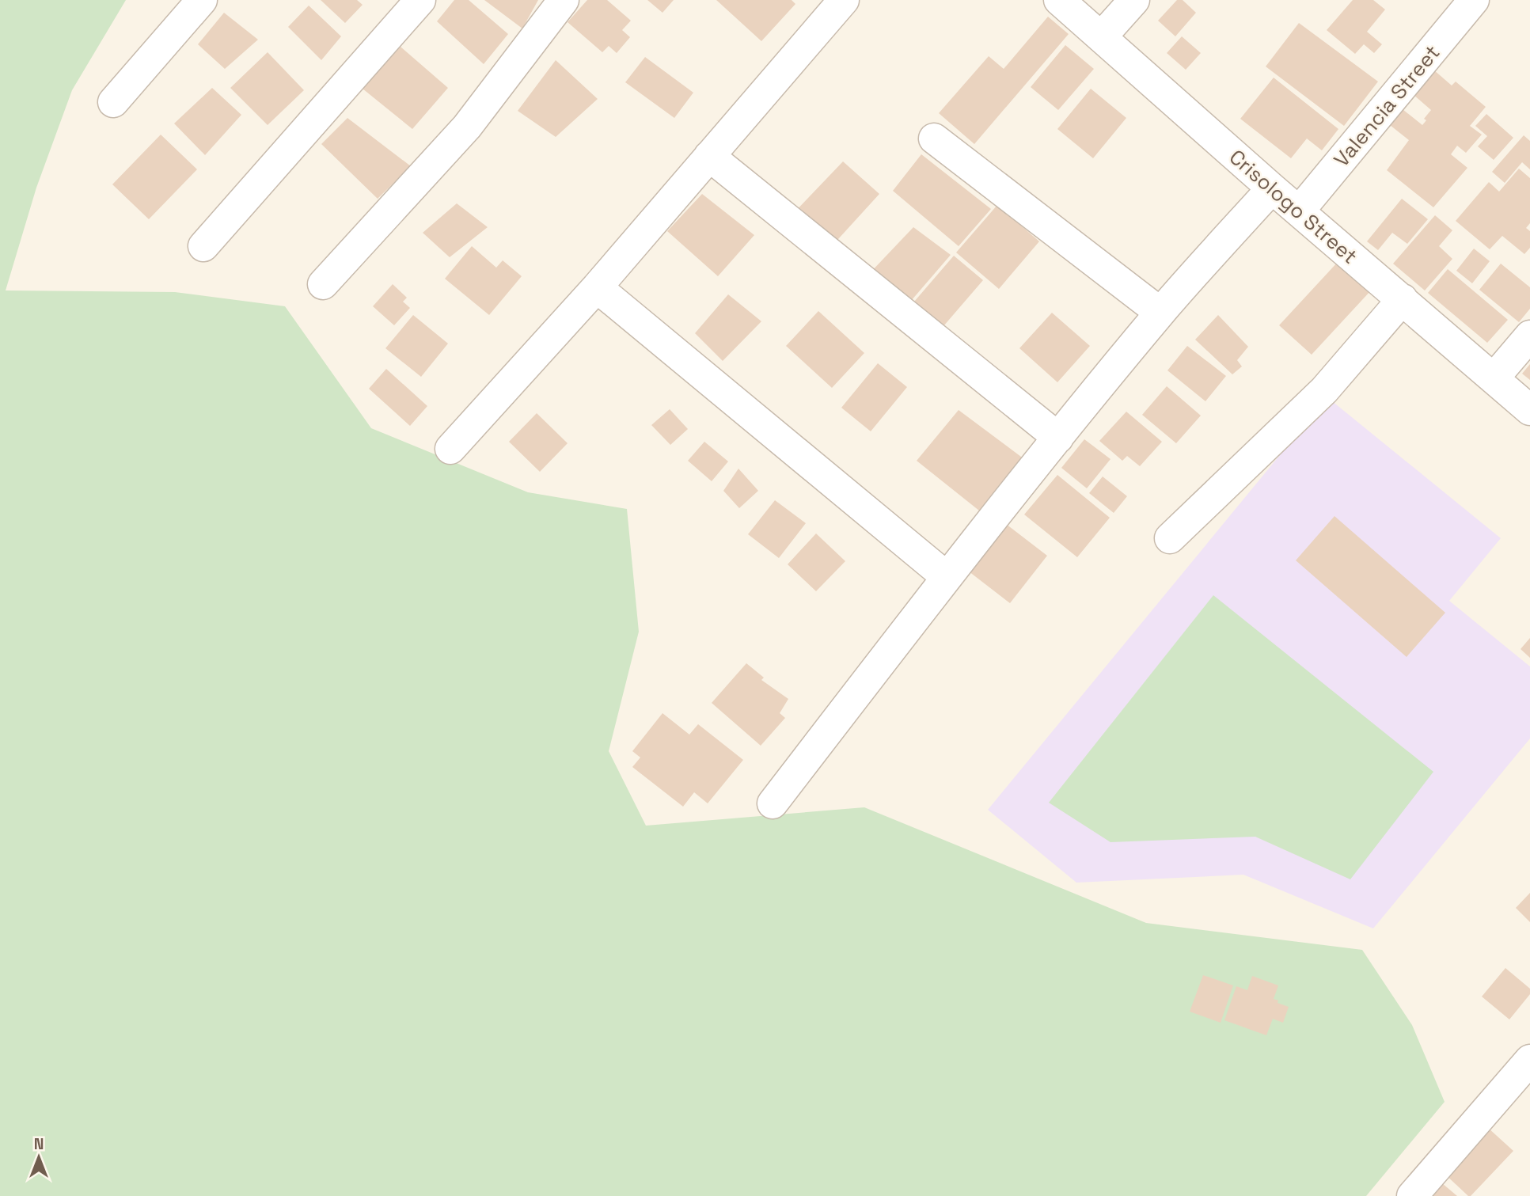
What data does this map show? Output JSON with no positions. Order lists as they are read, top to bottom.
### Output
{
  "streets": {
    "street": ["Valencia Street", "Crisologo Street"]
  },
  "crossings": [
    ["Valencia Street", "Crisologo Street"]
  ],
  "north": "top"
}
